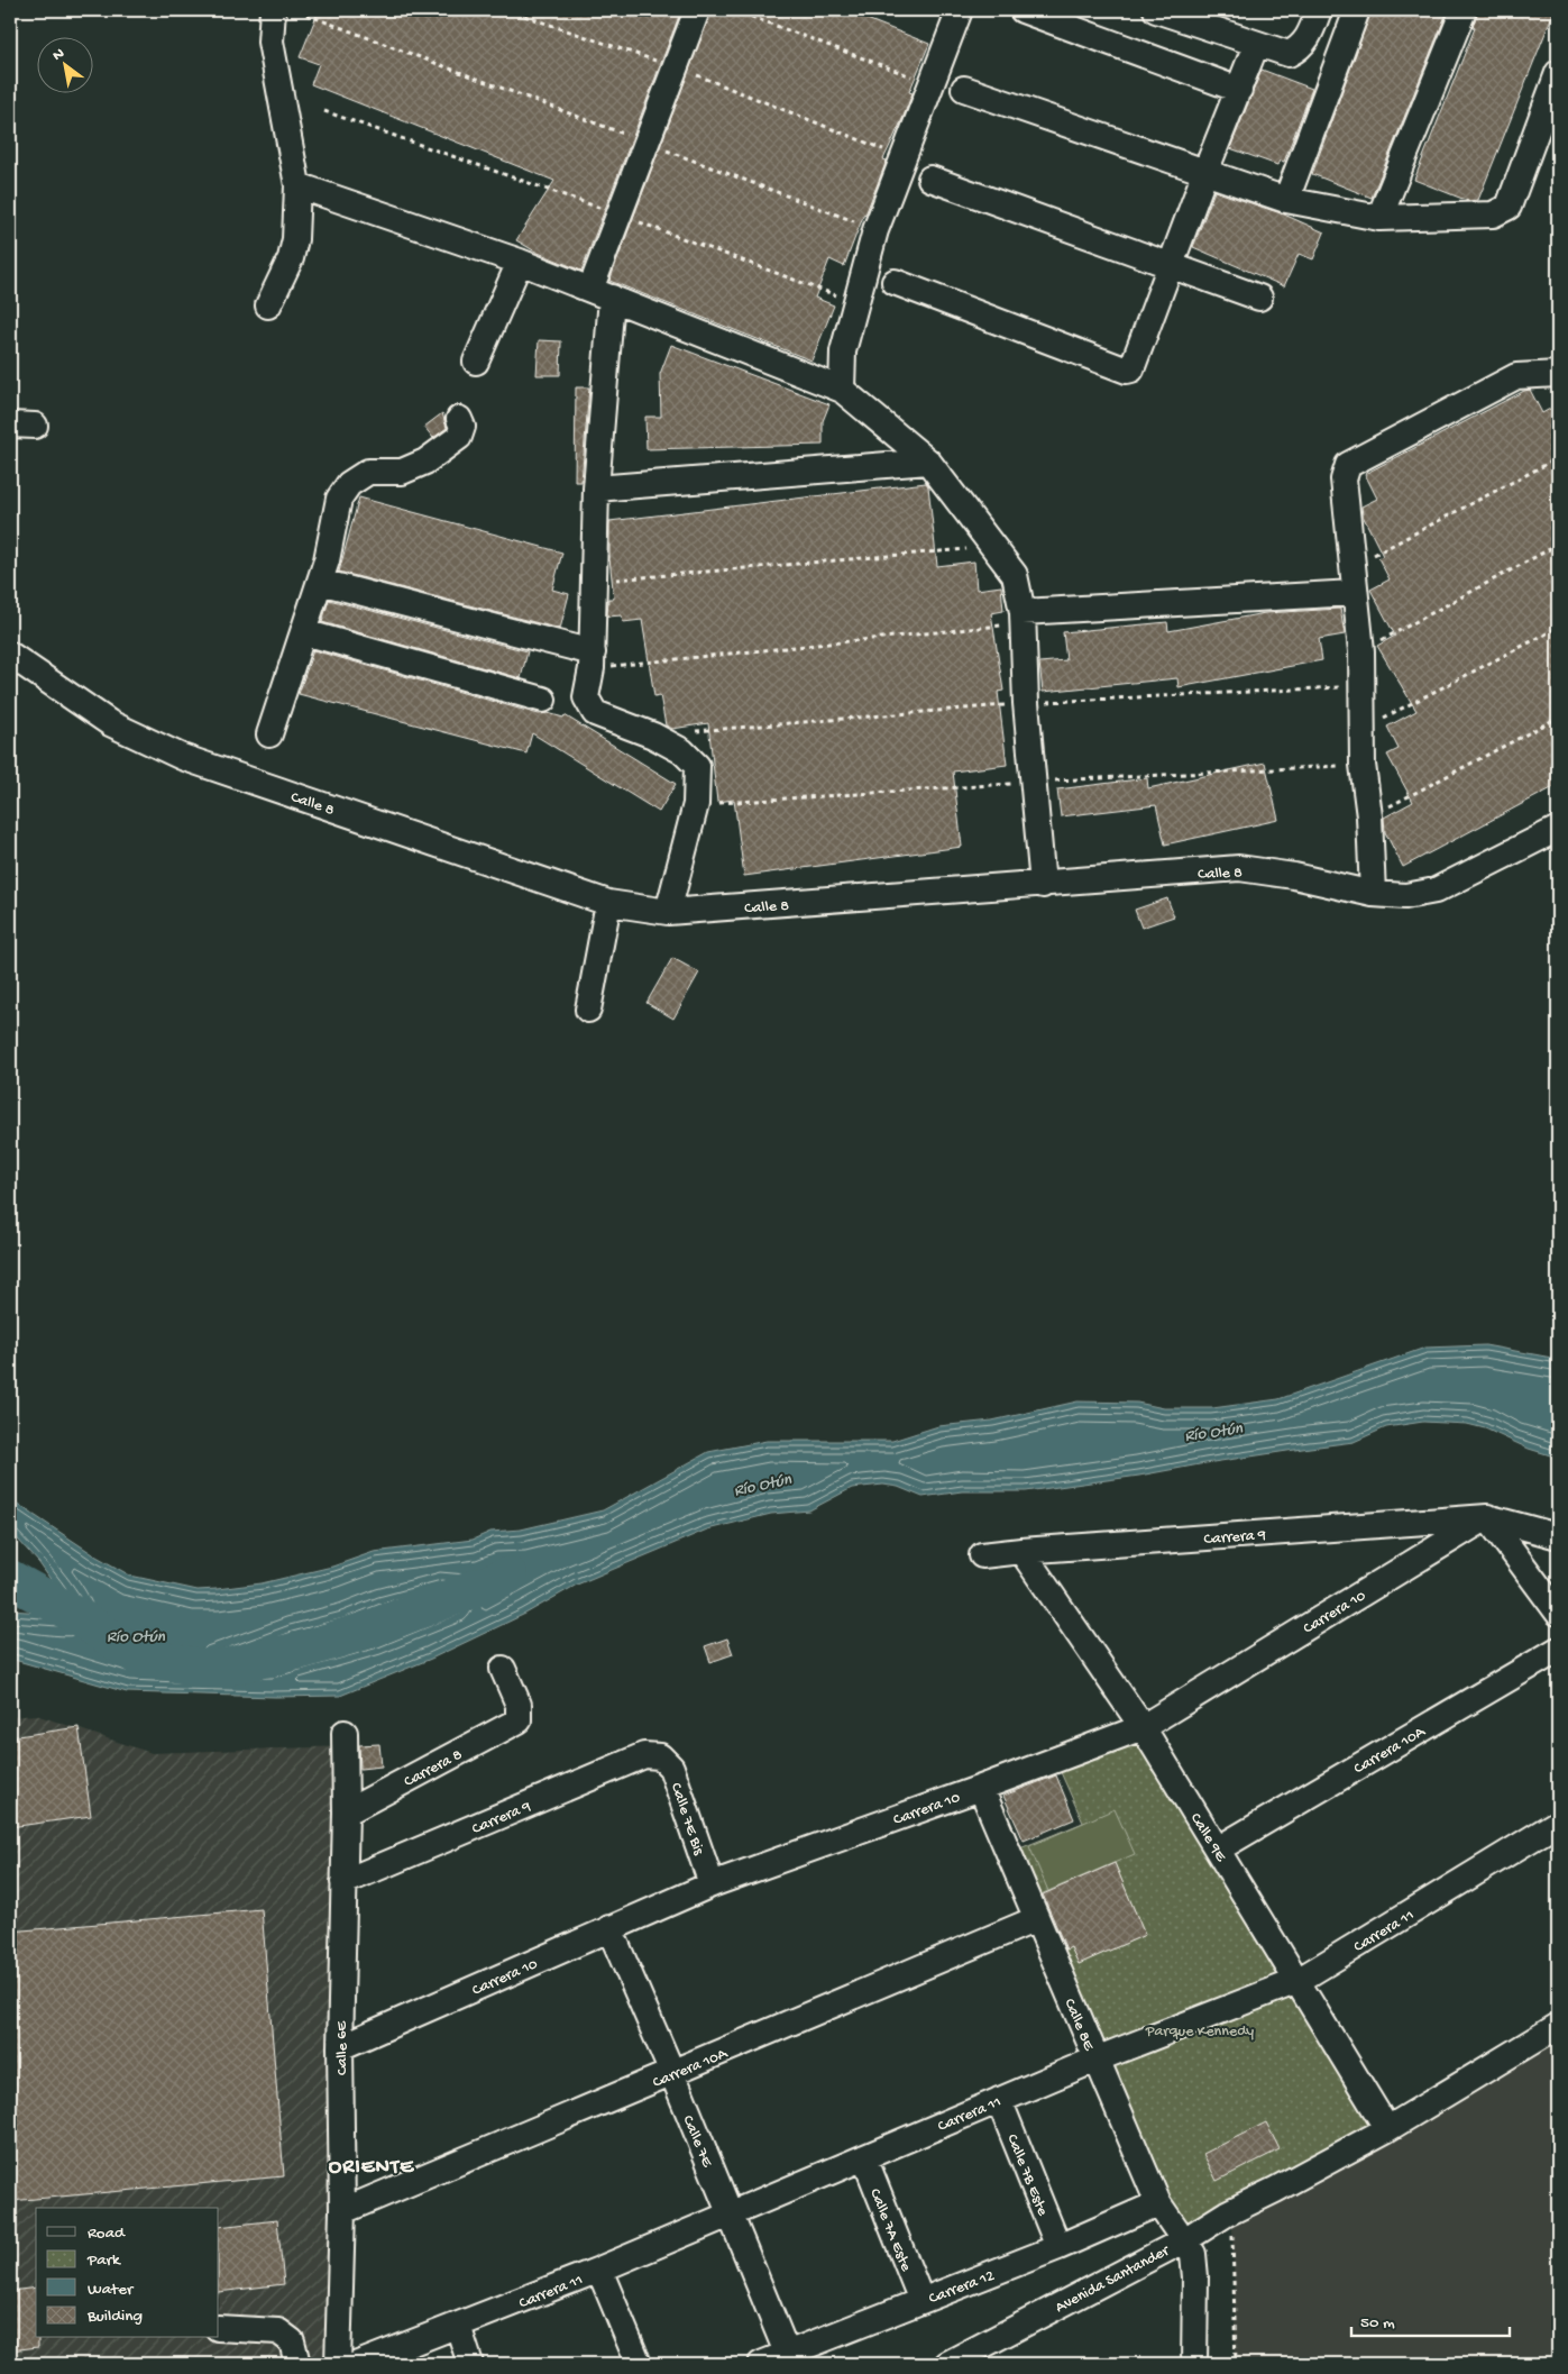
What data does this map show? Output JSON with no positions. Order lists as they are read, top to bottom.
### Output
{
  "streets": {
    "street": [
      "Calle 8",
      "Carrera 9",
      "Carrera 10",
      "Carrera 10A",
      "Carrera 8",
      "Calle 7E Bis",
      "Calle 9E",
      "Carrera 11",
      "Calle 8E",
      "Calle 6E",
      "Calle 7E",
      "Calle 7B Este",
      "Calle 7A Este",
      "Avenida Santander",
      "Carrera 12"
    ]
  },
  "crossings": [
    ["Carrera 9", "Carrera 10"],
    ["Carrera 9", "Calle 7E Bis"],
    ["Carrera 9", "Calle 9E"],
    ["Carrera 9", "Calle 6E"],
    ["Carrera 10", "Calle 7E Bis"],
    ["Carrera 10", "Calle 9E"],
    ["Carrera 10", "Calle 8E"],
    ["Carrera 10", "Calle 6E"],
    ["Carrera 10", "Calle 7E"],
    ["Carrera 10A", "Calle 9E"],
    ["Carrera 10A", "Calle 8E"],
    ["Carrera 10A", "Calle 6E"],
    ["Carrera 10A", "Calle 7E"],
    ["Carrera 8", "Calle 6E"],
    ["Calle 9E", "Carrera 11"],
    ["Calle 9E", "Avenida Santander"],
    ["Carrera 11", "Calle 8E"],
    ["Carrera 11", "Calle 7E"],
    ["Carrera 11", "Calle 7B Este"],
    ["Carrera 11", "Calle 7A Este"],
    ["Calle 8E", "Avenida Santander"],
    ["Calle 8E", "Carrera 12"],
    ["Calle 7E", "Carrera 12"],
    ["Calle 7B Este", "Carrera 12"],
    ["Calle 7A Este", "Carrera 12"]
  ],
  "districts": ["ORIENTE"],
  "water": ["Río Otún"],
  "parks": ["Parque Kennedy"],
  "legend": [
    "Road",
    "Park",
    "Water",
    "Building"
  ],
  "scale_bar": "50 m",
  "north": "top left"
}
